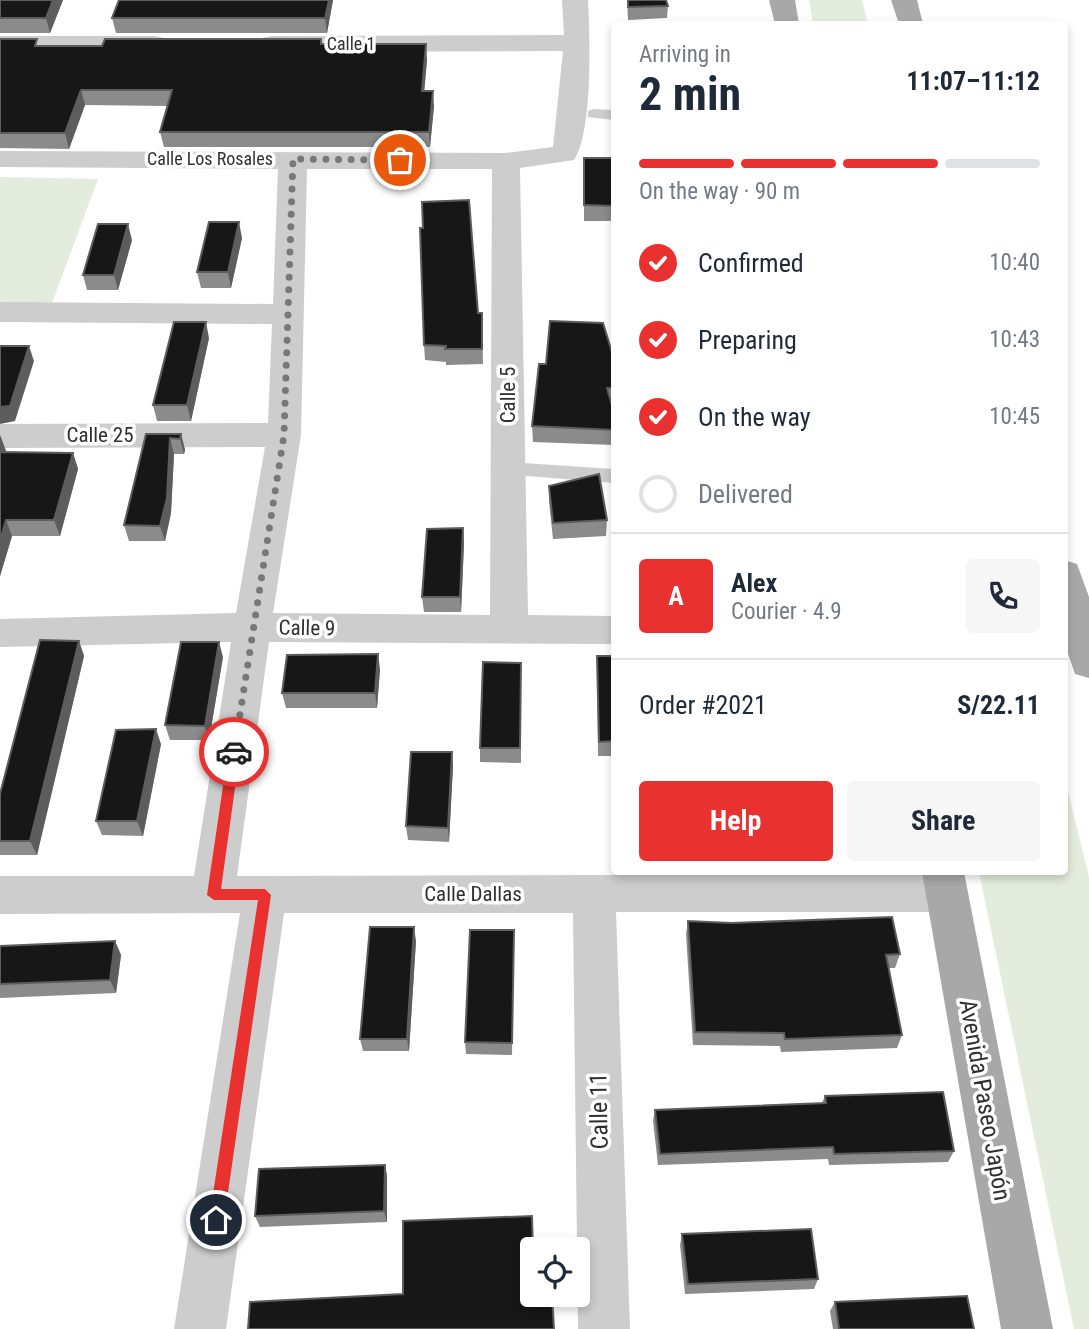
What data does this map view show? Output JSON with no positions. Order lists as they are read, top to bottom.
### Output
{
  "streets": {
    "main road": ["Avenida Paseo Japón"],
    "street": [
      "Calle 1",
      "Calle Los Rosales",
      "Calle 5",
      "Calle 25",
      "Calle 9",
      "Calle Dallas",
      "Calle 11"
    ]
  },
  "crossings": [
    ["Calle 1", "Calle Los Rosales"],
    ["Calle Los Rosales", "Calle 5"],
    ["Calle 5", "Calle 9"],
    ["Calle Dallas", "Avenida Paseo Japón"],
    ["Calle Dallas", "Calle 11"]
  ],
  "page": {
    "heading": ["2 min", "Arriving in", "11:07–11:12"],
    "panel": [
      "Alex",
      "Courier · 4.9",
      "Order #2021",
      "S/22.11"
    ],
    "bar": "On the way · 90 m",
    "list": [
      ["Confirmed", "10:40"],
      ["Preparing", "10:43"],
      ["On the way", "10:45"],
      "Delivered"
    ],
    "round": "A",
    "buttons": ["Help", "Share"]
  }
}
